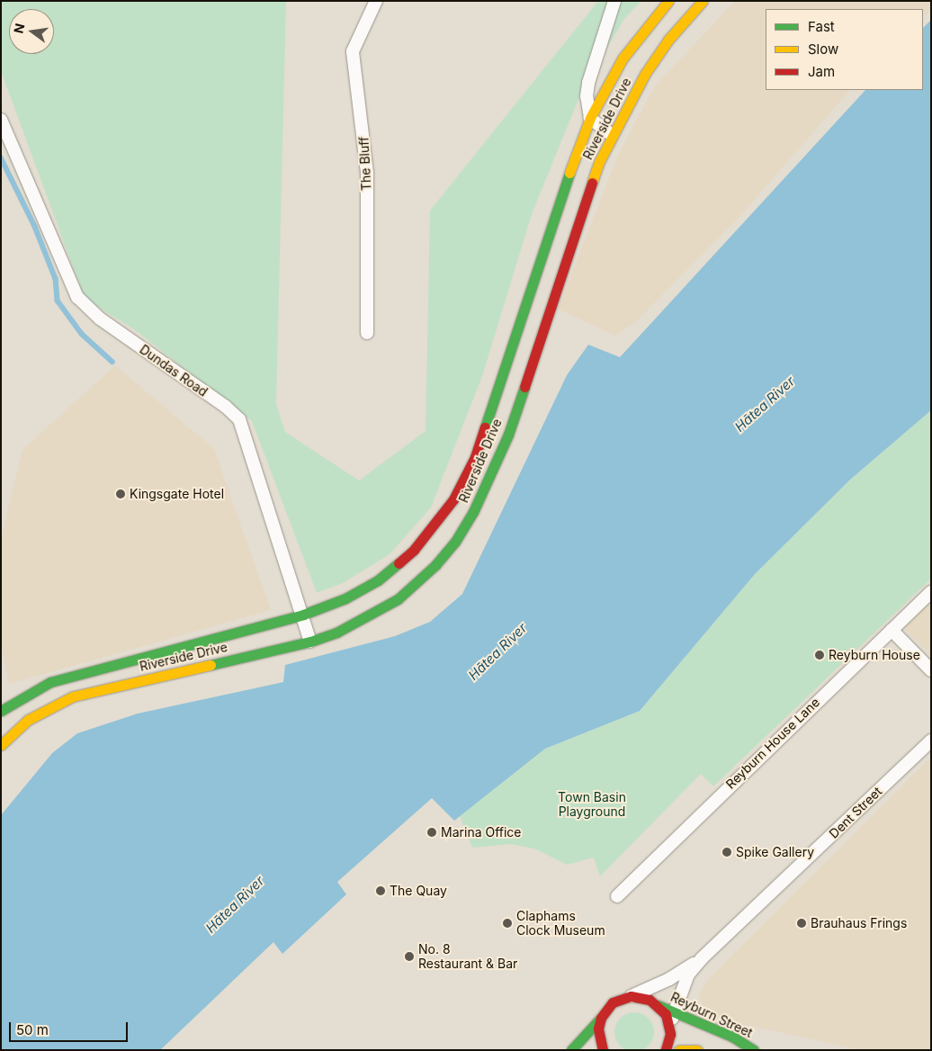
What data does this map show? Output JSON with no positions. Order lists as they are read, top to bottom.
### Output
{
  "streets": {
    "main road": ["Riverside Drive", "Reyburn Street"],
    "street": [
      "The Bluff",
      "Dundas Road",
      "Reyburn House Lane",
      "Dent Street"
    ]
  },
  "crossings": [
    ["Riverside Drive", "Dundas Road"],
    ["Dent Street", "Reyburn Street"]
  ],
  "water": ["Hātea River"],
  "parks": ["Town Basin Playground"],
  "places": [
    "Kingsgate Hotel",
    "Reyburn House",
    "Marina Office",
    "Spike Gallery",
    "The Quay",
    "Claphams Clock Museum",
    "Brauhaus Frings",
    "No. 8 Restaurant & Bar"
  ],
  "legend": ["Fast", "Slow", "Jam"],
  "scale_bar": "50 m",
  "north": "left"
}
